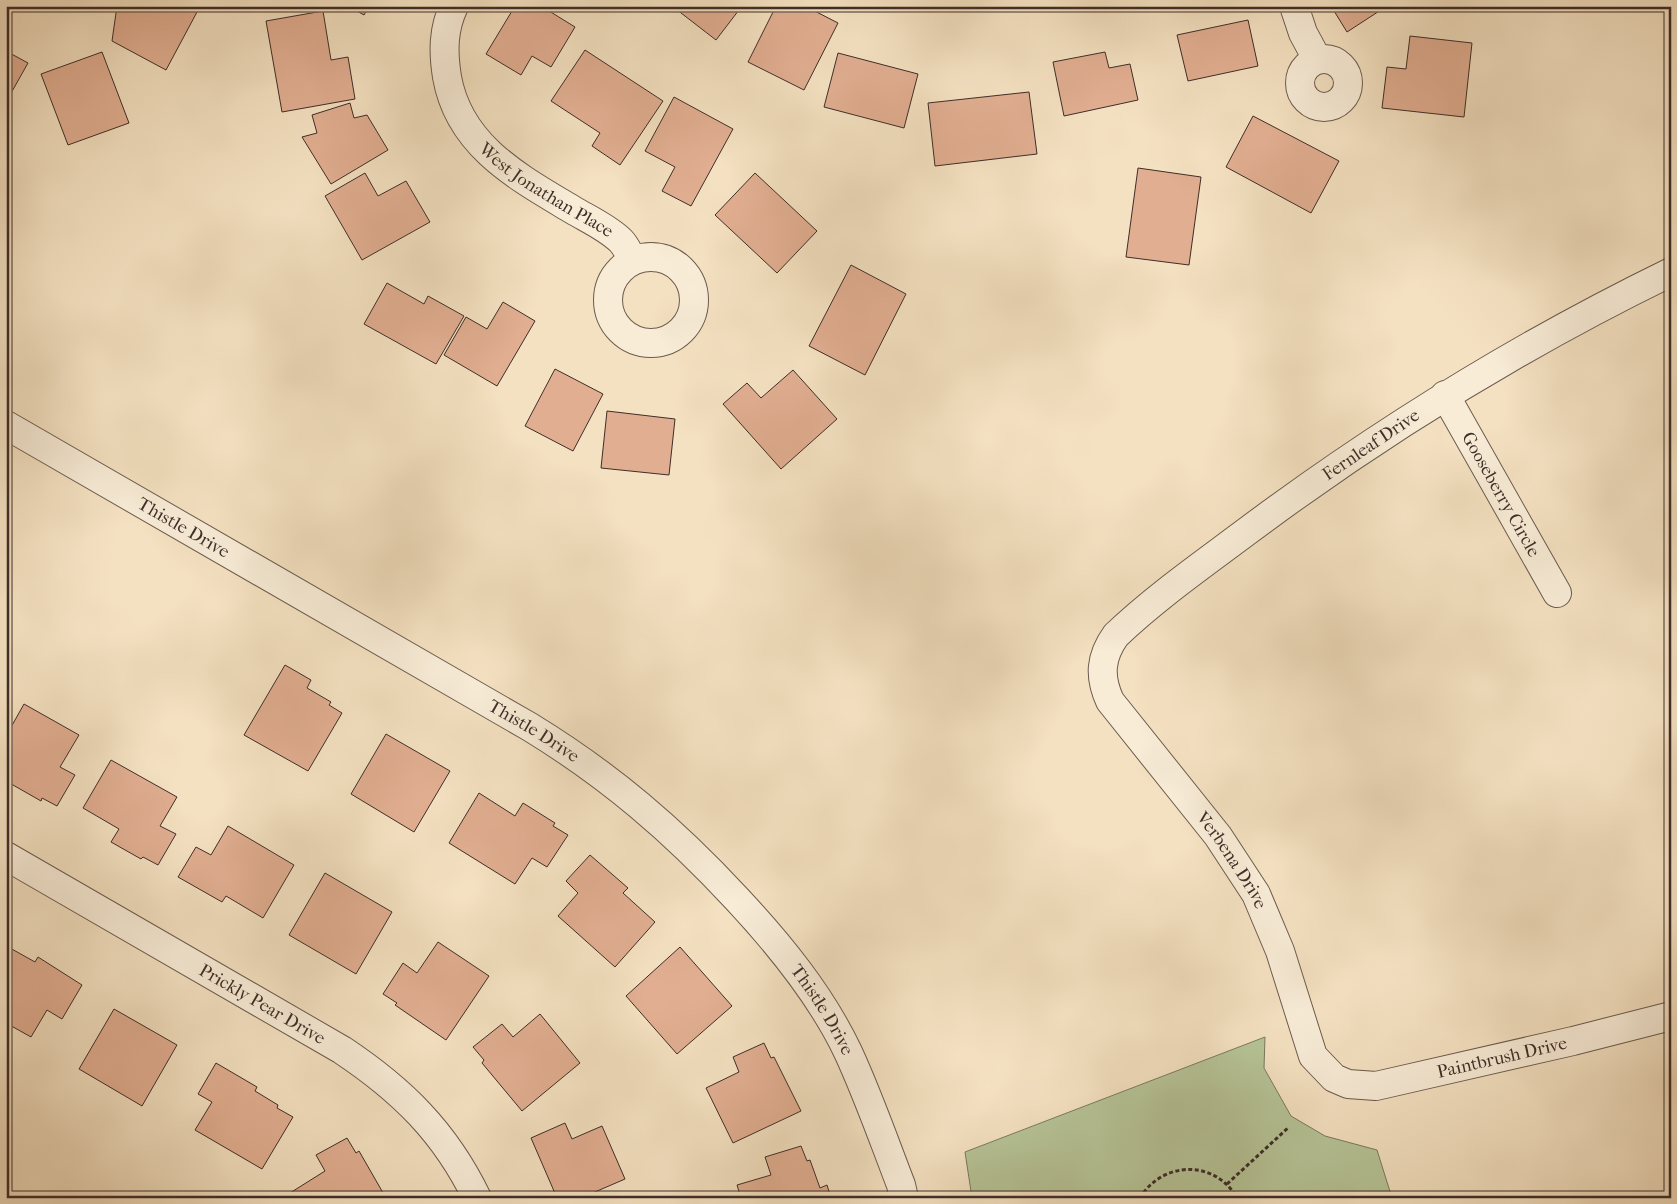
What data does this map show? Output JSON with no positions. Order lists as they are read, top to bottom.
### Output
{
  "streets": {
    "street": [
      "West Jonathan Place",
      "Fernleaf Drive",
      "Gooseberry Circle",
      "Thistle Drive",
      "Verbena Drive",
      "Prickly Pear Drive",
      "Paintbrush Drive"
    ]
  },
  "crossings": [
    ["Fernleaf Drive", "Gooseberry Circle"],
    ["Fernleaf Drive", "Verbena Drive"],
    ["Verbena Drive", "Paintbrush Drive"]
  ]
}
